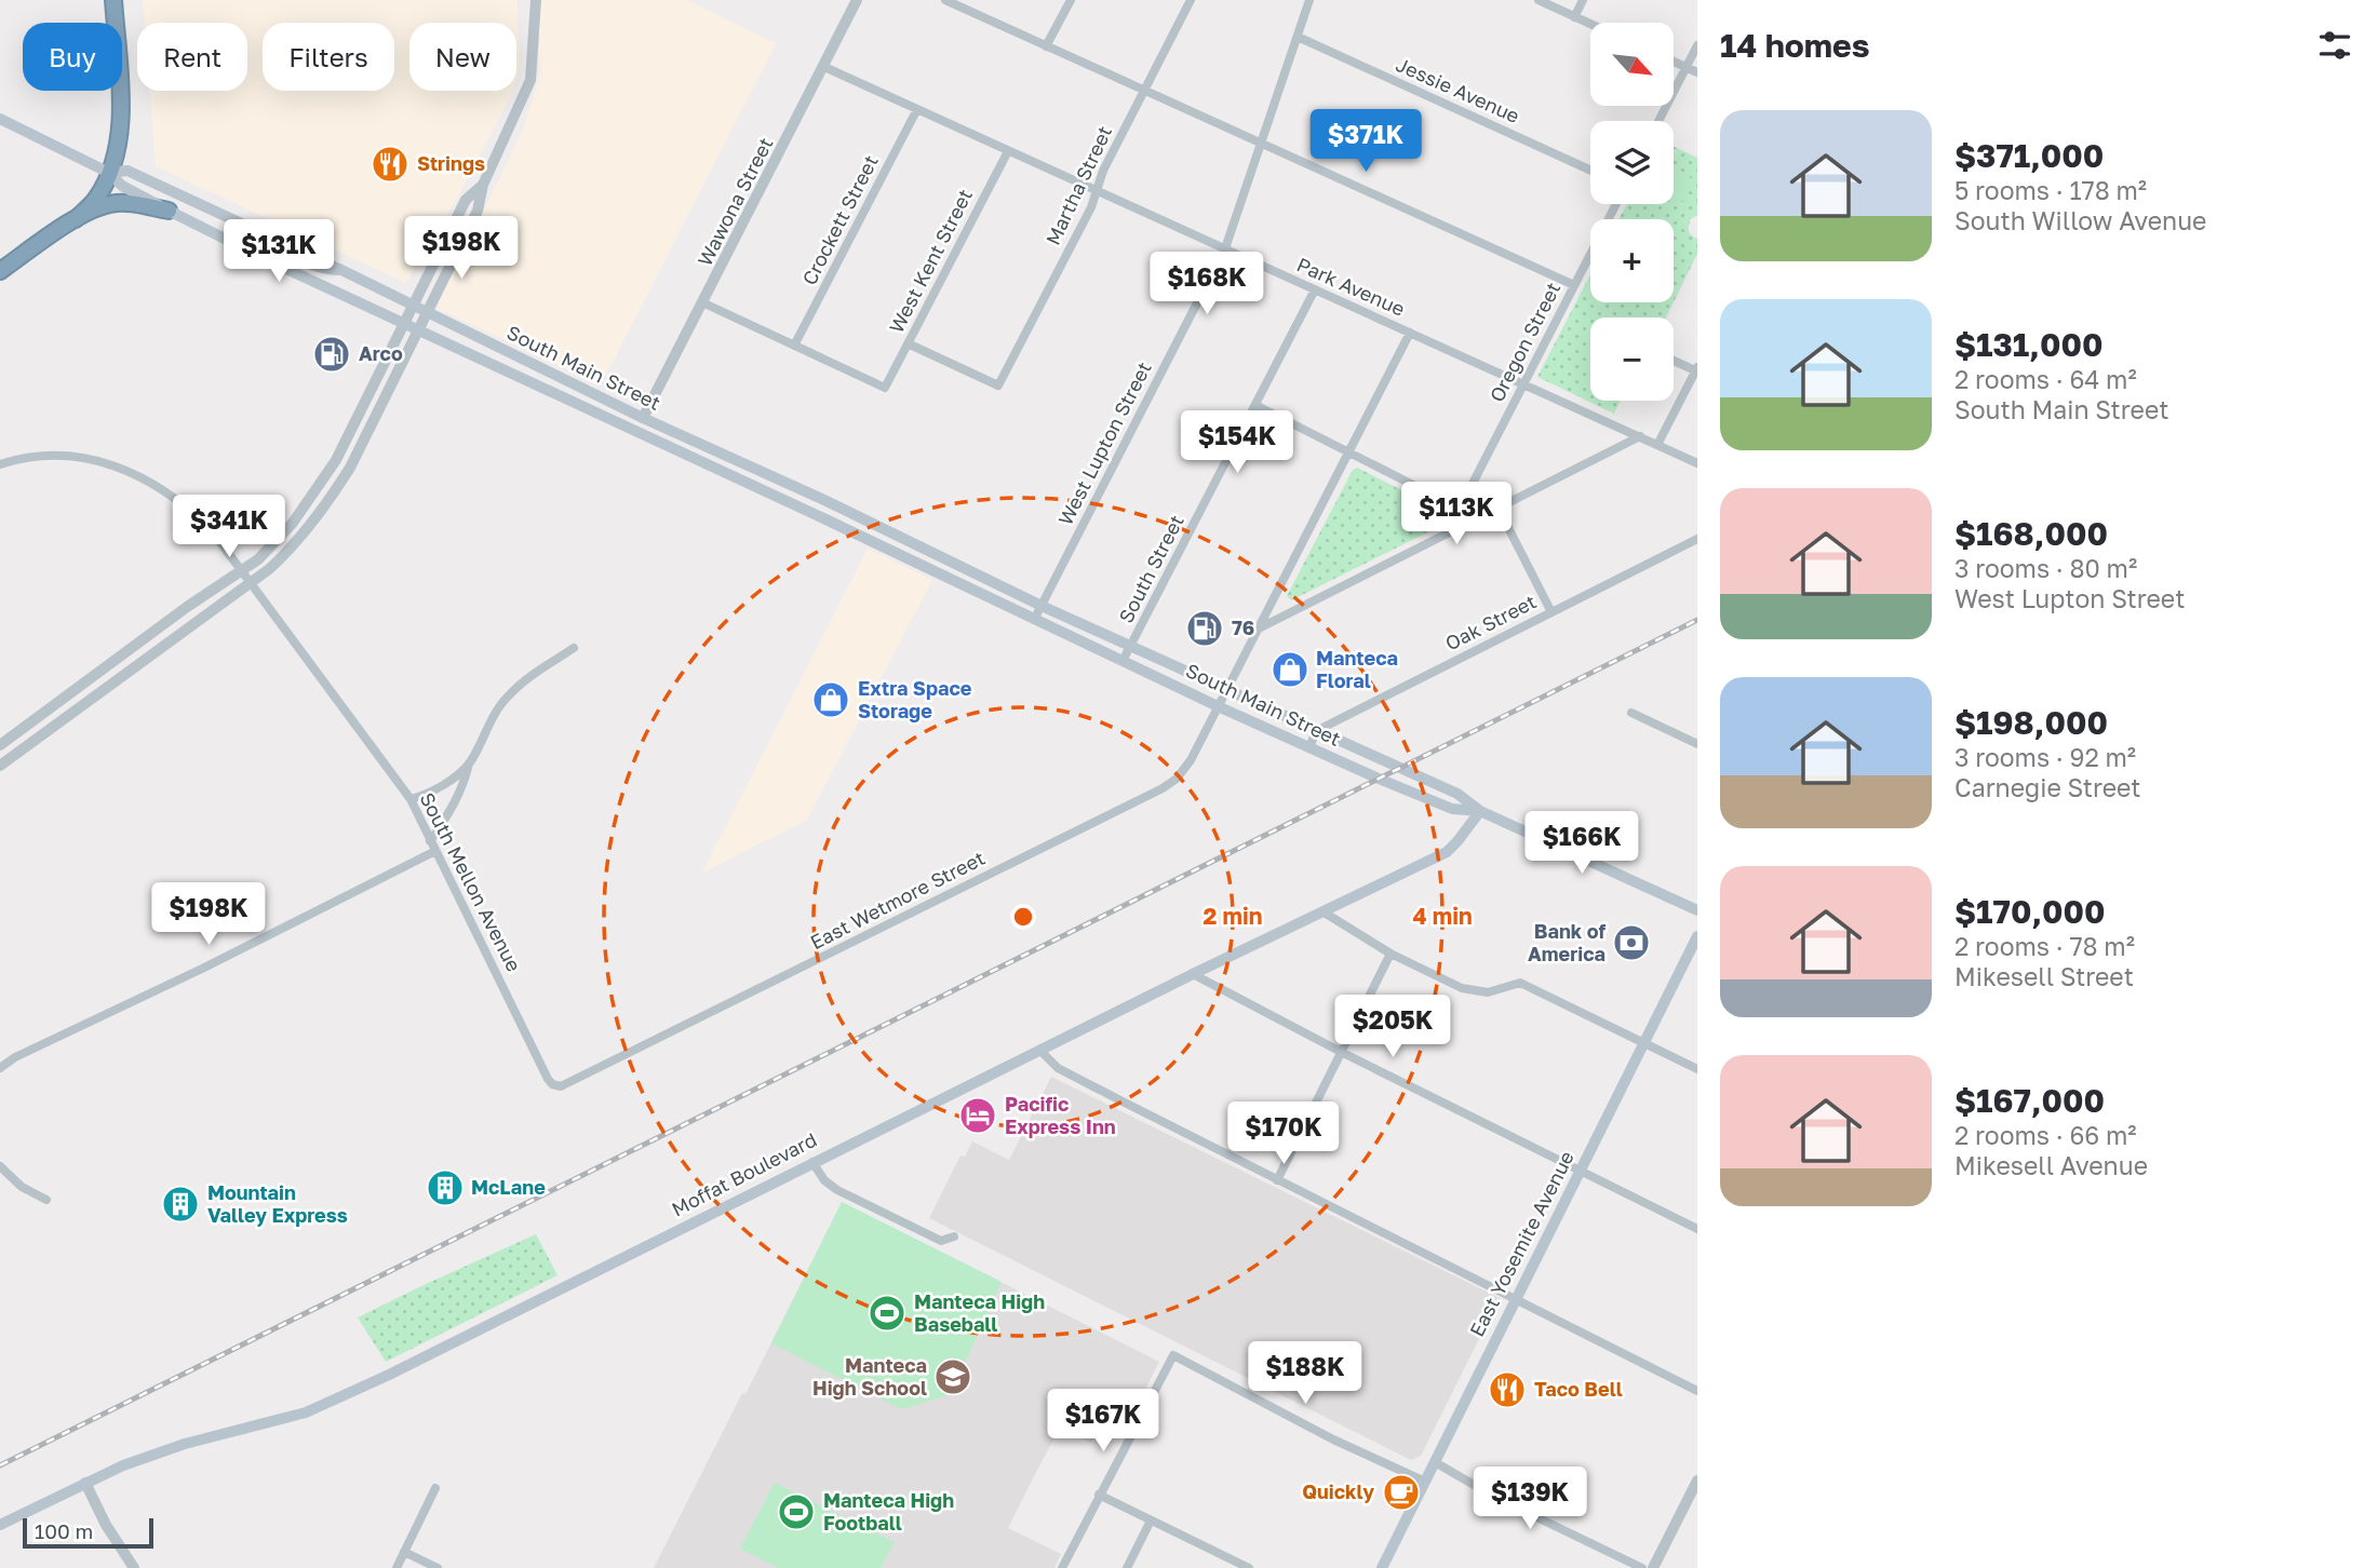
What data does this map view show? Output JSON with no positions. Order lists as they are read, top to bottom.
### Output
{
  "streets": {
    "main road": ["South Main Street", "Moffat Boulevard", "East Yosemite Avenue"],
    "street": [
      "Jessie Avenue",
      "Martha Street",
      "Wawona Street",
      "Crockett Street",
      "West Kent Street",
      "Park Avenue",
      "Oregon Street",
      "West Lupton Street",
      "South Street",
      "Oak Street",
      "South Mellon Avenue",
      "East Wetmore Street"
    ]
  },
  "crossings": [
    ["Jessie Avenue", "West Lupton Street"],
    ["Martha Street", "West Kent Street"],
    ["Martha Street", "Park Avenue"],
    ["Wawona Street", "Park Avenue"],
    ["Wawona Street", "South Main Street"],
    ["Crockett Street", "West Kent Street"],
    ["Crockett Street", "Park Avenue"],
    ["West Kent Street", "Park Avenue"],
    ["Park Avenue", "Oregon Street"],
    ["Park Avenue", "West Lupton Street"],
    ["Park Avenue", "South Street"],
    ["Park Avenue", "East Wetmore Street"],
    ["South Main Street", "West Lupton Street"],
    ["South Main Street", "South Street"],
    ["South Main Street", "Oak Street"],
    ["South Main Street", "East Wetmore Street"],
    ["South Main Street", "Moffat Boulevard"],
    ["South Mellon Avenue", "East Wetmore Street"]
  ],
  "places": {
    "restaurant": ["Strings", "Taco Bell"],
    "fuel station": ["Arco", "76"],
    "shop": ["Manteca Floral", "Extra Space Storage"],
    "bank": ["Bank of America"],
    "hotel": ["Pacific Express Inn"],
    "building": ["McLane", "Mountain Valley Express"],
    "sports": ["Manteca High Baseball", "Manteca High Football"],
    "school or university": ["Manteca High School"],
    "cafe": ["Quickly"]
  },
  "scale_bar": "100 m",
  "north": "bottom right",
  "page": {
    "heading": "14 homes",
    "map_buttons": ["+", "−"],
    "chip": [
      "Buy",
      "Rent",
      "Filters",
      "New"
    ],
    "list": [
      {
        "name": "$371,000",
        "note": "5 rooms · 178 m² · South Willow Avenue"
      },
      {
        "name": "$131,000",
        "note": "2 rooms · 64 m² · South Main Street"
      },
      {
        "name": "$168,000",
        "note": "3 rooms · 80 m² · West Lupton Street"
      },
      {
        "name": "$198,000",
        "note": "3 rooms · 92 m² · Carnegie Street"
      },
      {
        "name": "$170,000",
        "note": "2 rooms · 78 m² · Mikesell Street"
      },
      {
        "name": "$167,000",
        "note": "2 rooms · 66 m² · Mikesell Avenue"
      }
    ],
    "price": [
      "$371K",
      "$198K",
      "$131K",
      "$168K",
      "$154K",
      "$113K",
      "$341K",
      "$166K",
      "$198K",
      "$205K",
      "$170K",
      "$188K",
      "$167K",
      "$139K"
    ],
    "scale": "100 m"
  },
  "rings": ["2 min", "4 min"]
}
